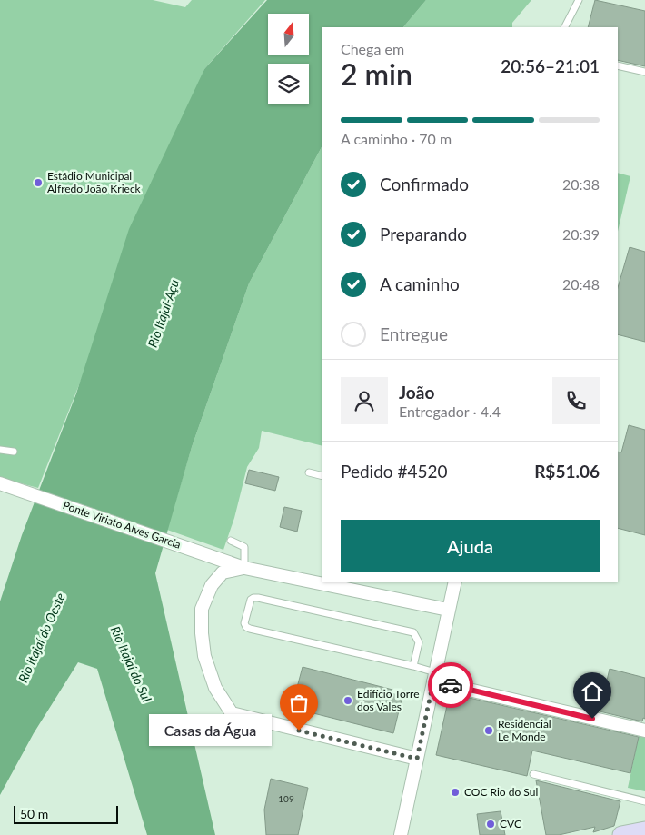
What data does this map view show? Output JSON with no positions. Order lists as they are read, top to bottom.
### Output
{
  "streets": {
    "street": ["Ponte Viriato Alves Garcia"]
  },
  "water": ["Rio Itajaí-Açu", "Rio Itajaí do Oeste", "Rio Itajaí do Sul"],
  "places": [
    "Estádio Municipal Alfredo João Krieck",
    "Edifício Torre dos Vales",
    "Casas da Água",
    "Residencial Le Monde",
    "COC Rio do Sul",
    "CVC"
  ],
  "house_numbers": ["109"],
  "scale_bar": "50 m",
  "north": "top",
  "page": {
    "heading": ["2 min", "Chega em", "20:56–21:01"],
    "panel": [
      "João",
      "Entregador · 4.4",
      "Pedido #4520",
      "R$51.06"
    ],
    "bar": "A caminho · 70 m",
    "list": [
      ["Confirmado", "20:38"],
      ["Preparando", "20:39"],
      ["A caminho", "20:48"],
      "Entregue"
    ],
    "buttons": "Ajuda",
    "bubble": "Casas da Água",
    "scale": "50 m"
  }
}
